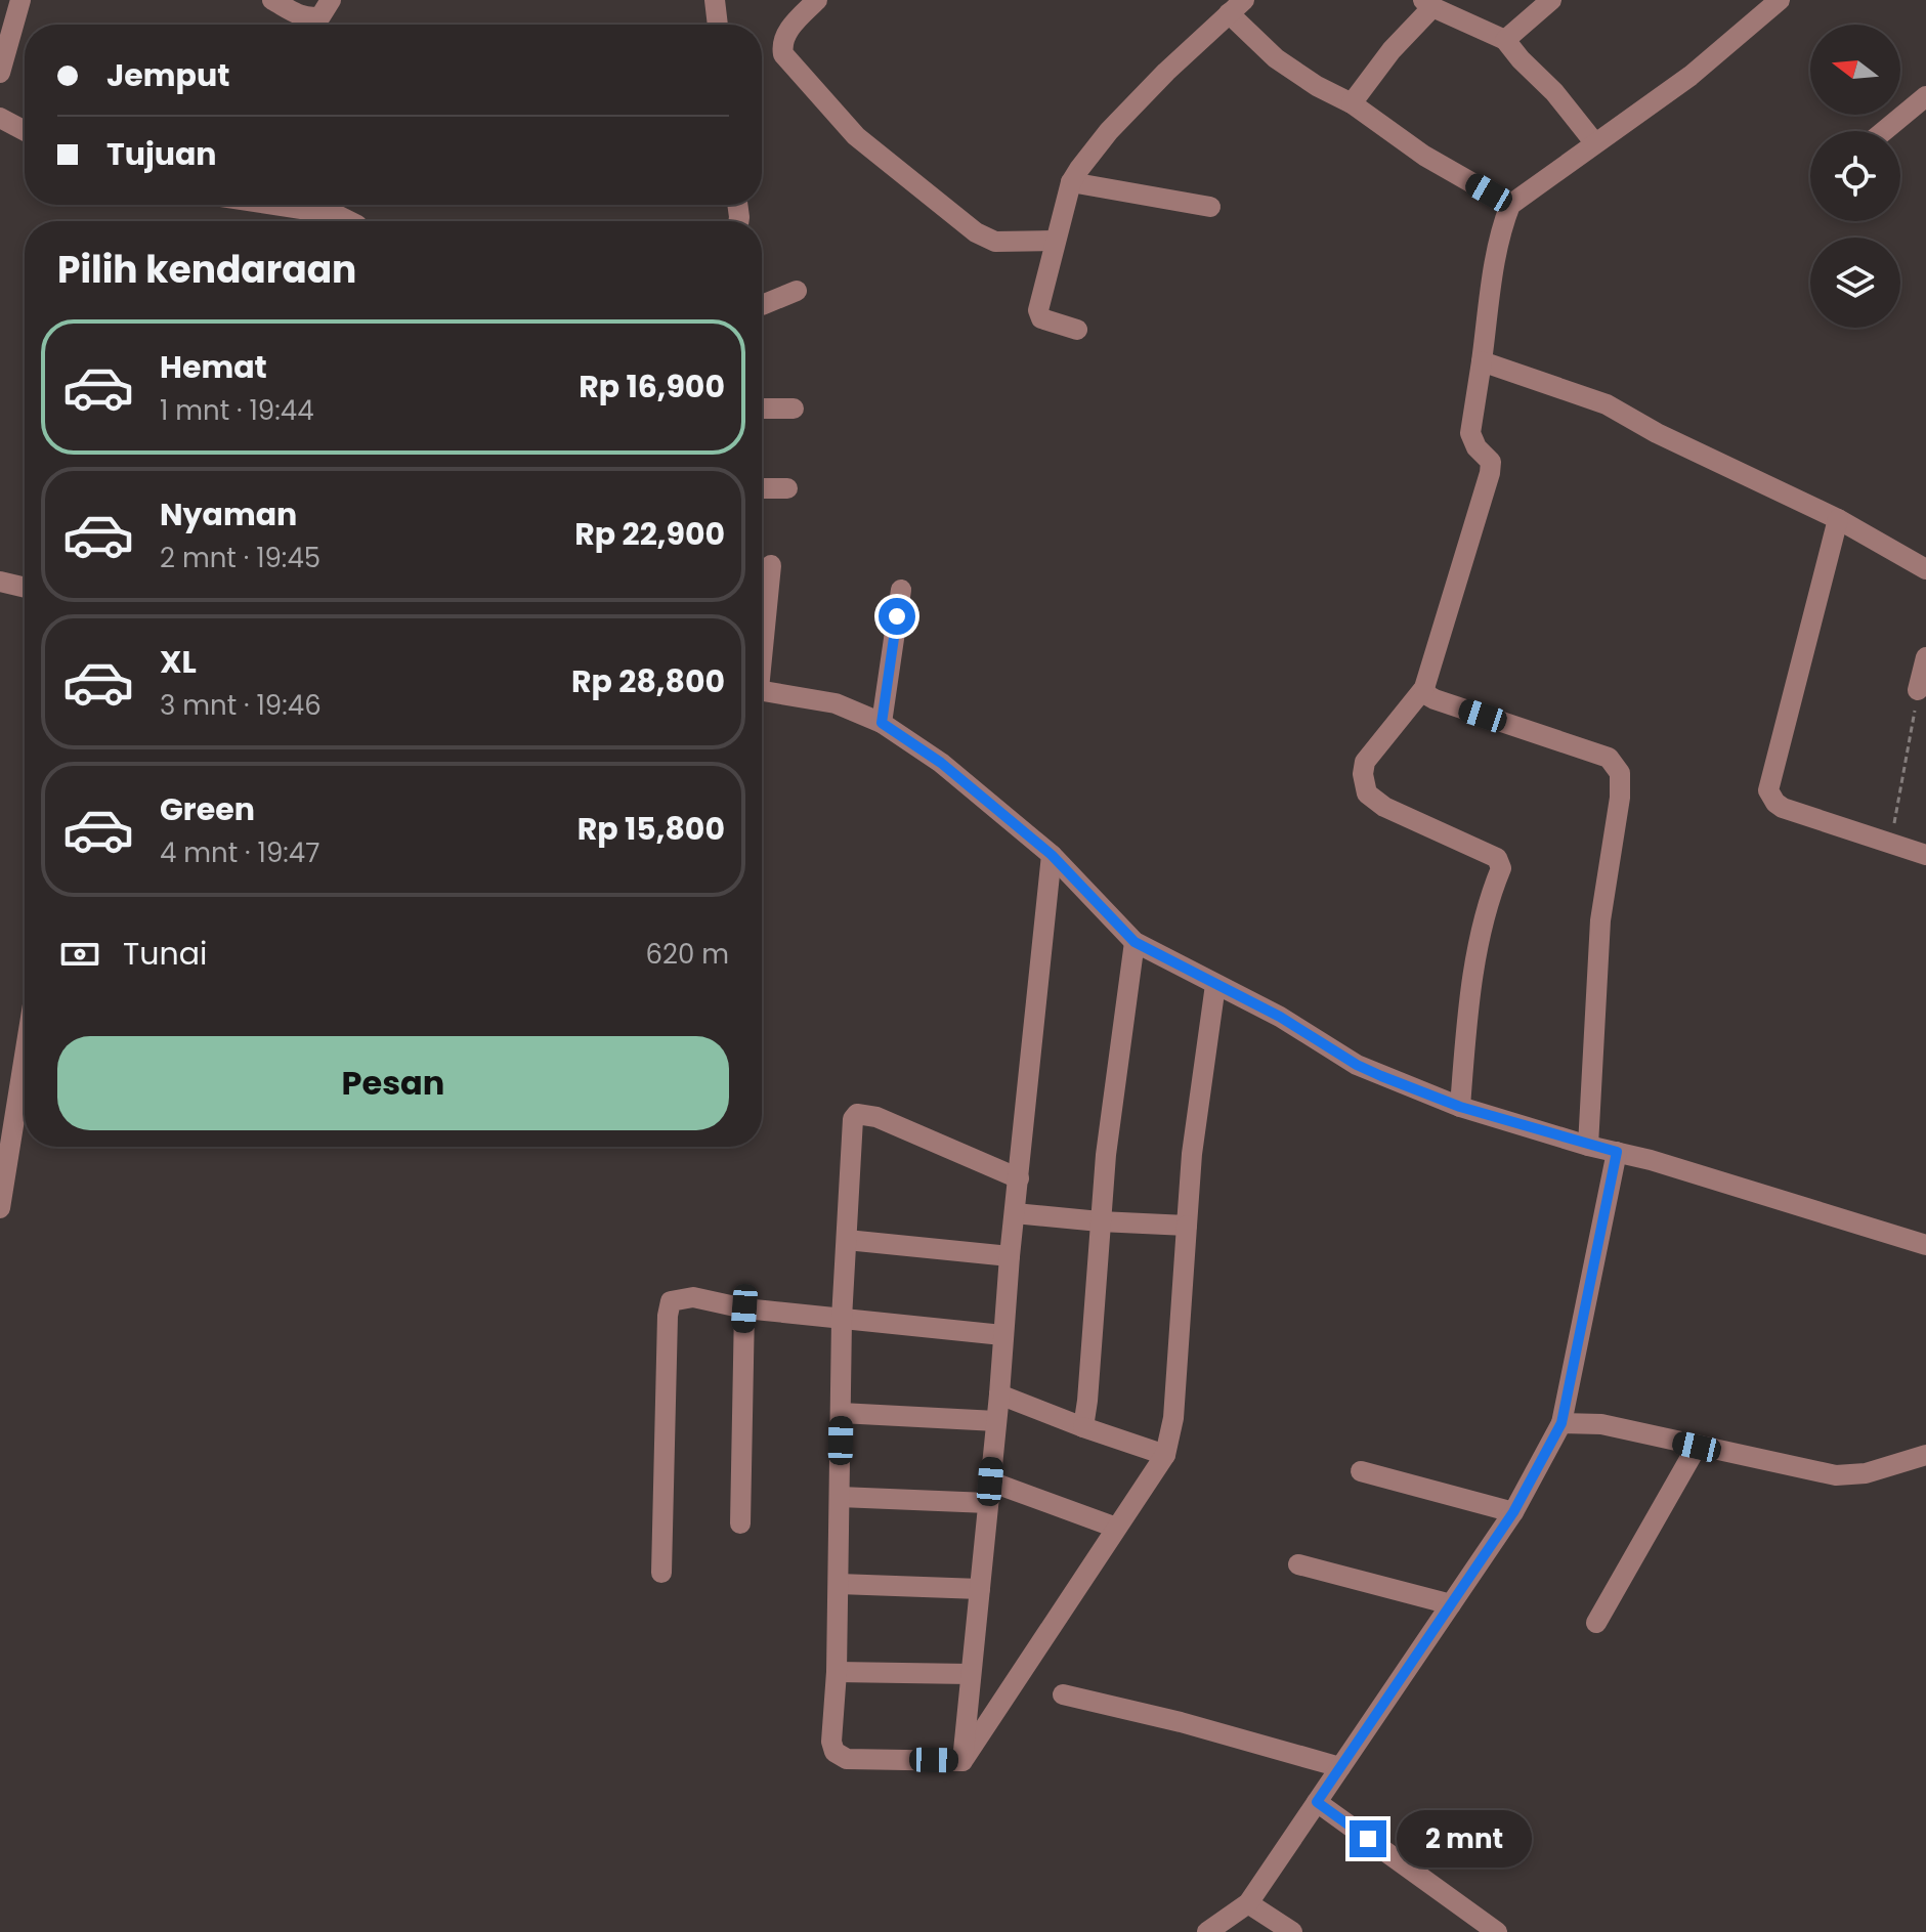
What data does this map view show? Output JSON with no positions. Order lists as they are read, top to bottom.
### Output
{
  "north": "left",
  "page": {
    "banner": ["Jemput", "Tujuan"],
    "heading": "Pilih kendaraan",
    "list": [
      {
        "name": "Hemat",
        "note": "1 mnt · 19:44",
        "value": "Rp 16,900"
      },
      {
        "name": "Nyaman",
        "note": "2 mnt · 19:45",
        "value": "Rp 22,900"
      },
      {
        "name": "XL",
        "note": "3 mnt · 19:46",
        "value": "Rp 28,800"
      },
      {
        "name": "Green",
        "note": "4 mnt · 19:47",
        "value": "Rp 15,800"
      }
    ],
    "pay": ["Tunai", "620 m"],
    "buttons": "Pesan",
    "bubble": "2 mnt"
  }
}
